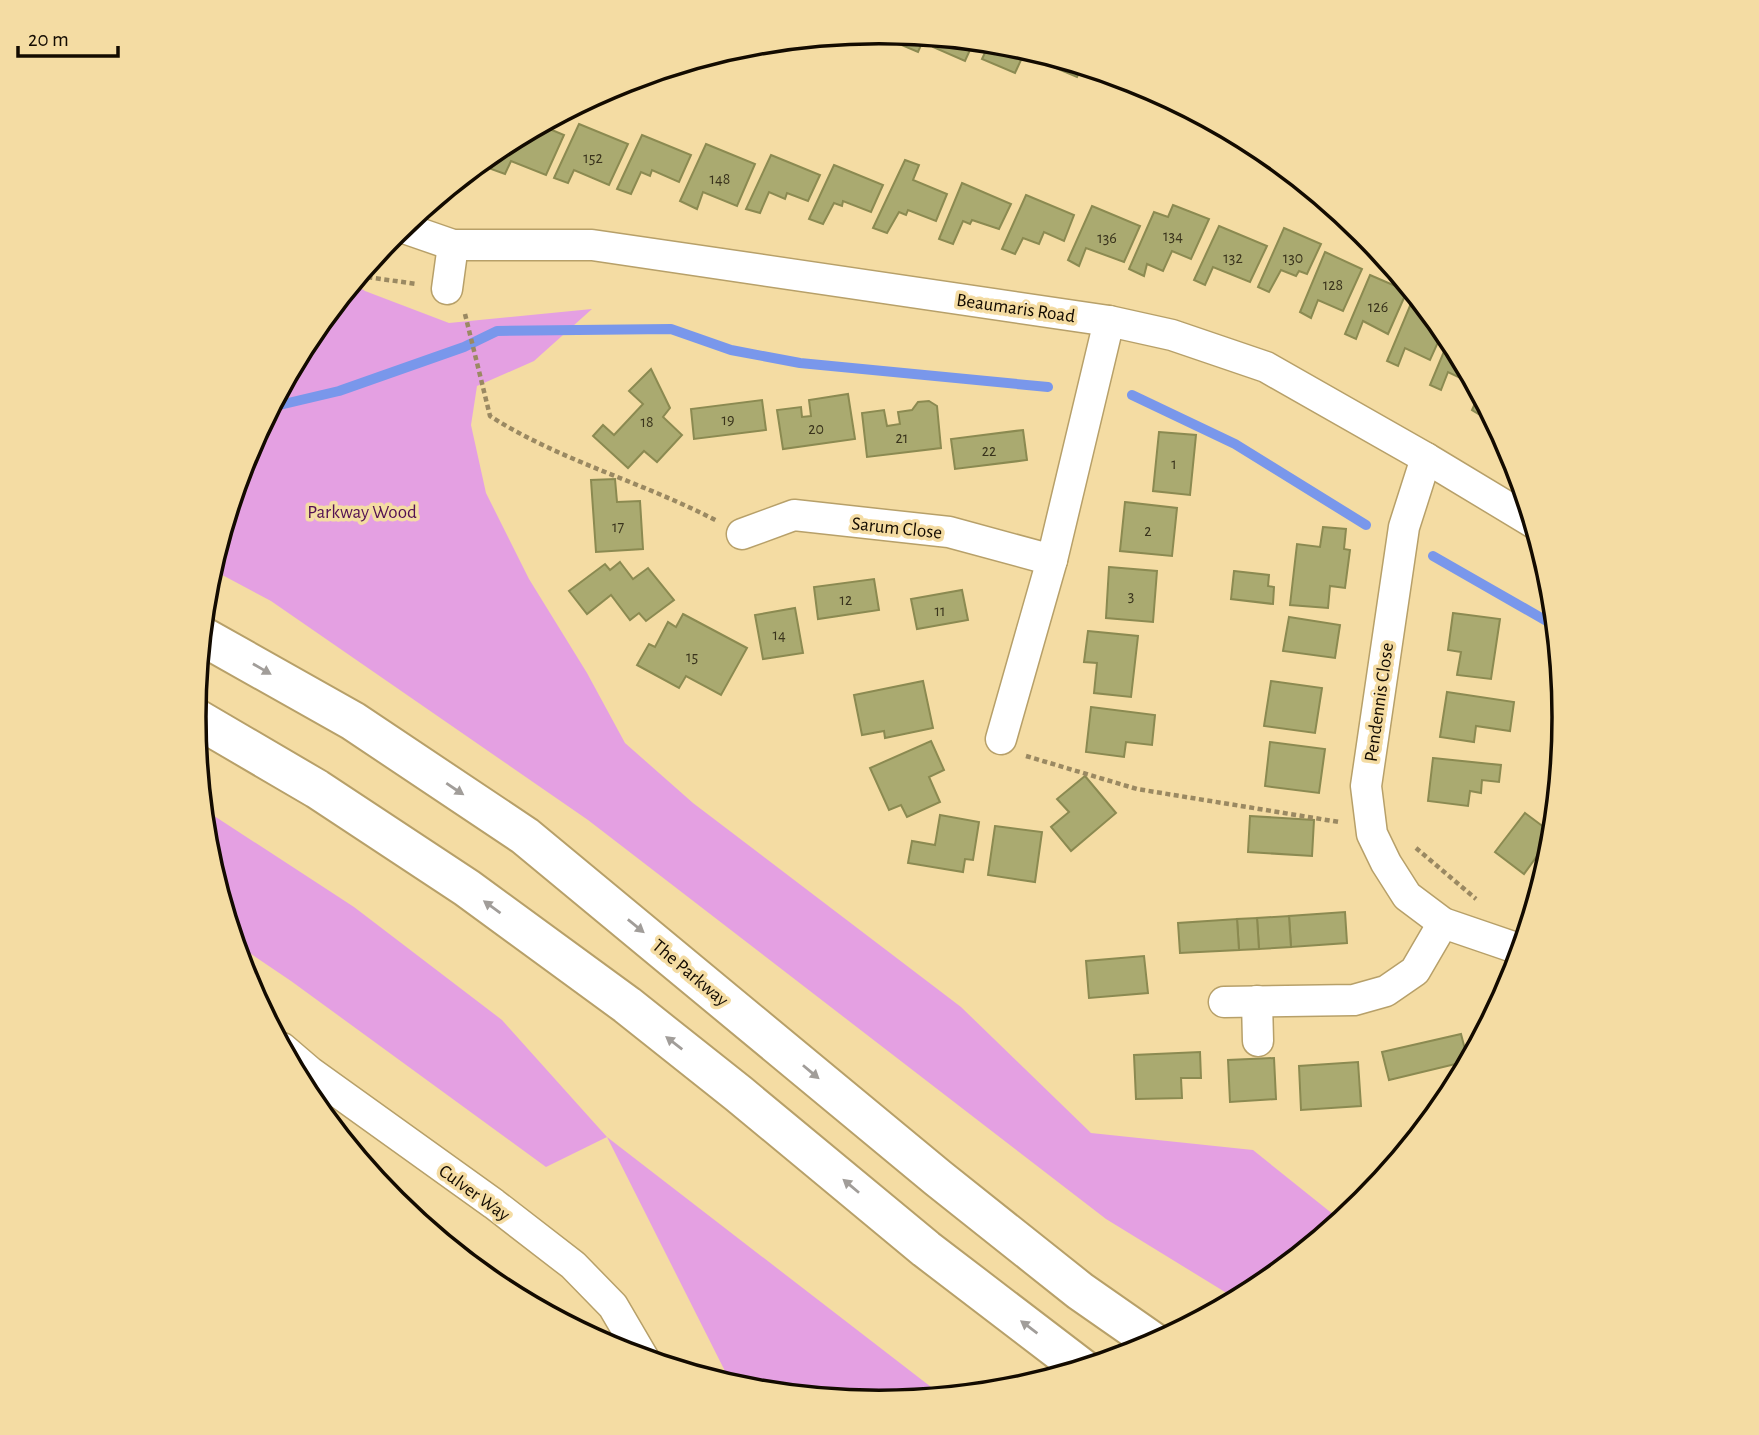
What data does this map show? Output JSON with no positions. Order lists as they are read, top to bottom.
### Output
{
  "streets": {
    "highway": ["The Parkway"],
    "street": [
      "Beaumaris Road",
      "Sarum Close",
      "Pendennis Close",
      "Culver Way"
    ]
  },
  "crossings": [
    ["Beaumaris Road", "Pendennis Close"]
  ],
  "parks": ["Parkway Wood"],
  "house_numbers": [
    "152",
    "148",
    "134",
    "136",
    "132",
    "130",
    "128",
    "126",
    "19",
    "18",
    "20",
    "21",
    "22",
    "1",
    "17",
    "2",
    "3",
    "12",
    "11",
    "14",
    "15"
  ],
  "scale_bar": "20 m"
}
